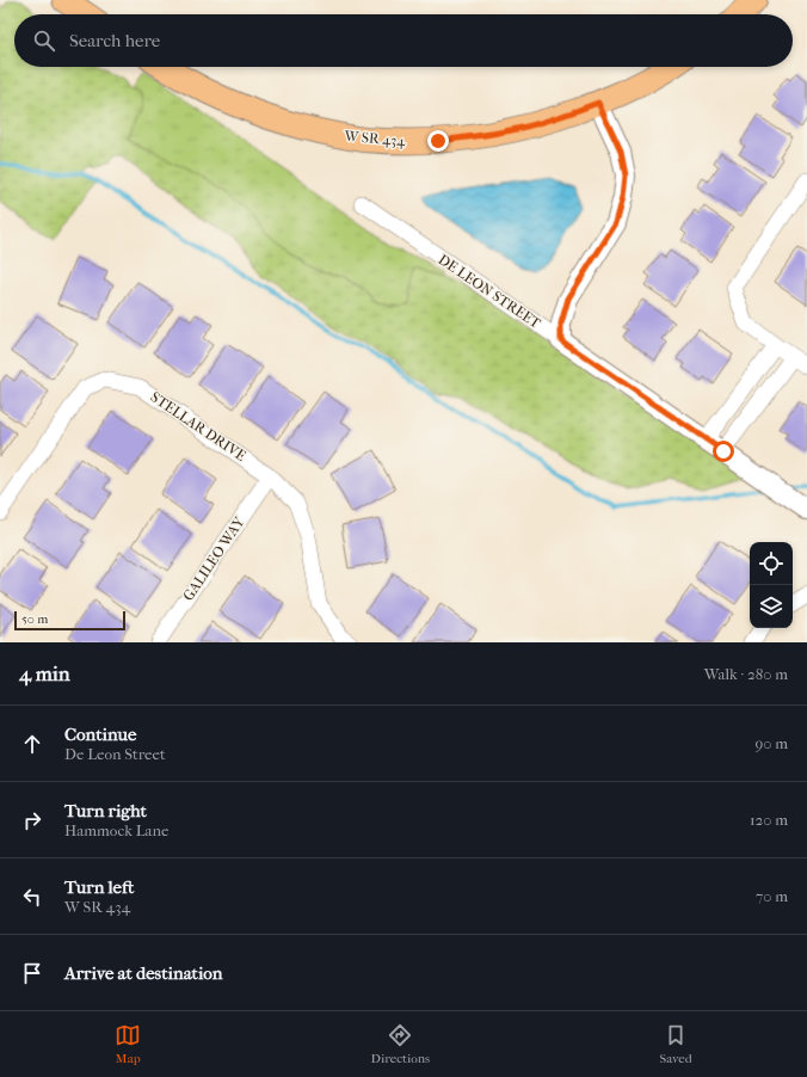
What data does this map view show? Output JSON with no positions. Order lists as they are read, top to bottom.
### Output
{
  "streets": {
    "main road": ["W SR 434"],
    "street": ["DE LEON STREET", "STELLAR DRIVE", "GALILEO WAY"]
  },
  "crossings": [
    ["STELLAR DRIVE", "GALILEO WAY"]
  ],
  "scale_bar": "50 m",
  "page": {
    "search": "Search here",
    "scale": "50 m",
    "heading": ["4 min", "Walk · 280 m"],
    "list": [
      ["Continue", "De Leon Street", "90 m"],
      ["Turn right", "Hammock Lane", "120 m"],
      ["Turn left", "W SR 434", "70 m"],
      "Arrive at destination"
    ],
    "nav": ["Map", "Directions", "Saved"]
  }
}
